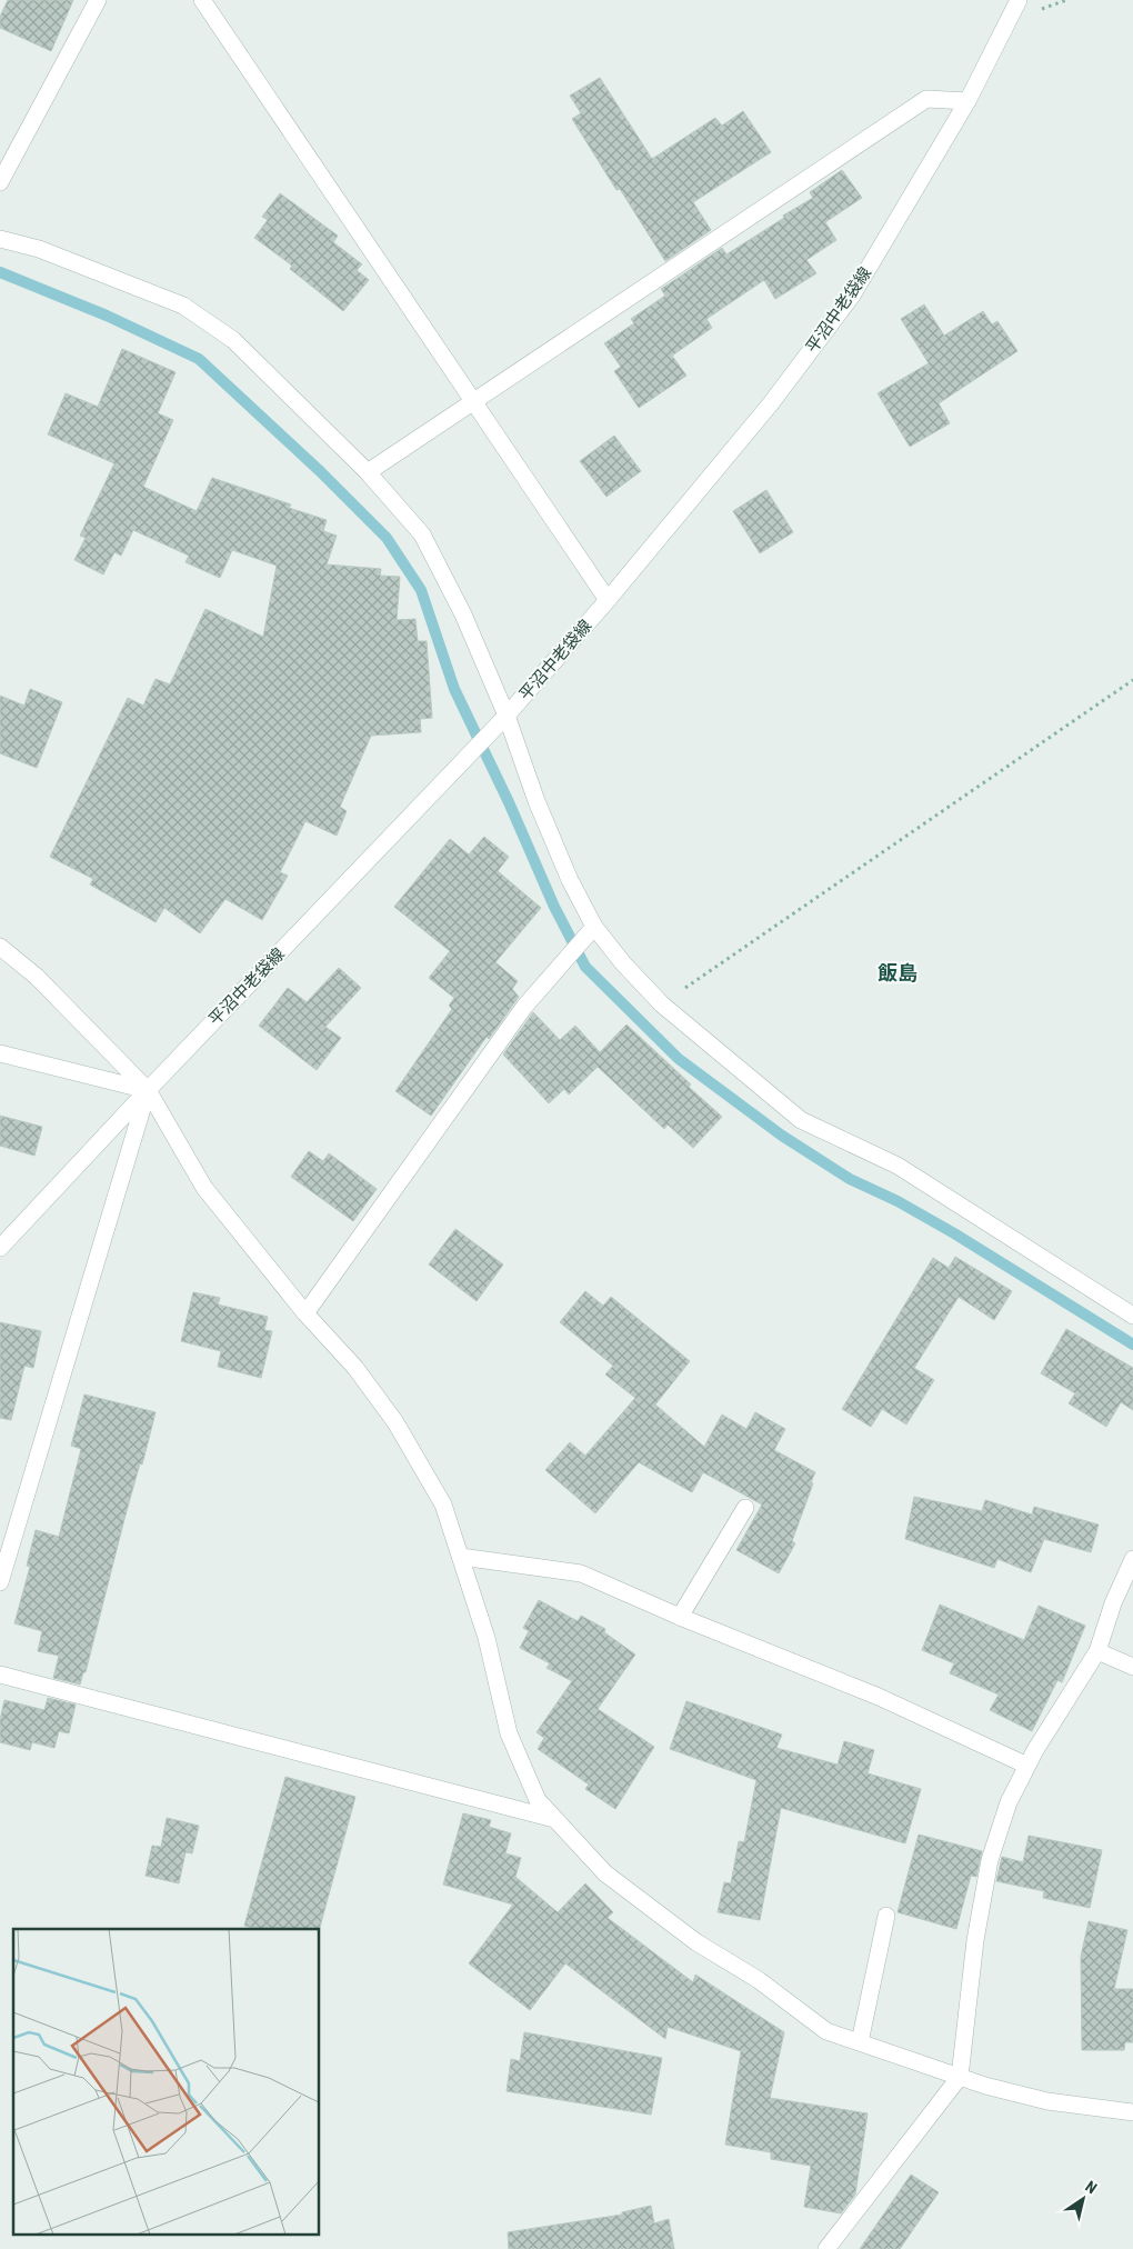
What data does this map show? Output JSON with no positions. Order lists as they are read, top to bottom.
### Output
{
  "streets": {
    "street": ["平沼中老袋線"]
  },
  "districts": ["飯島"],
  "north": "top right"
}
